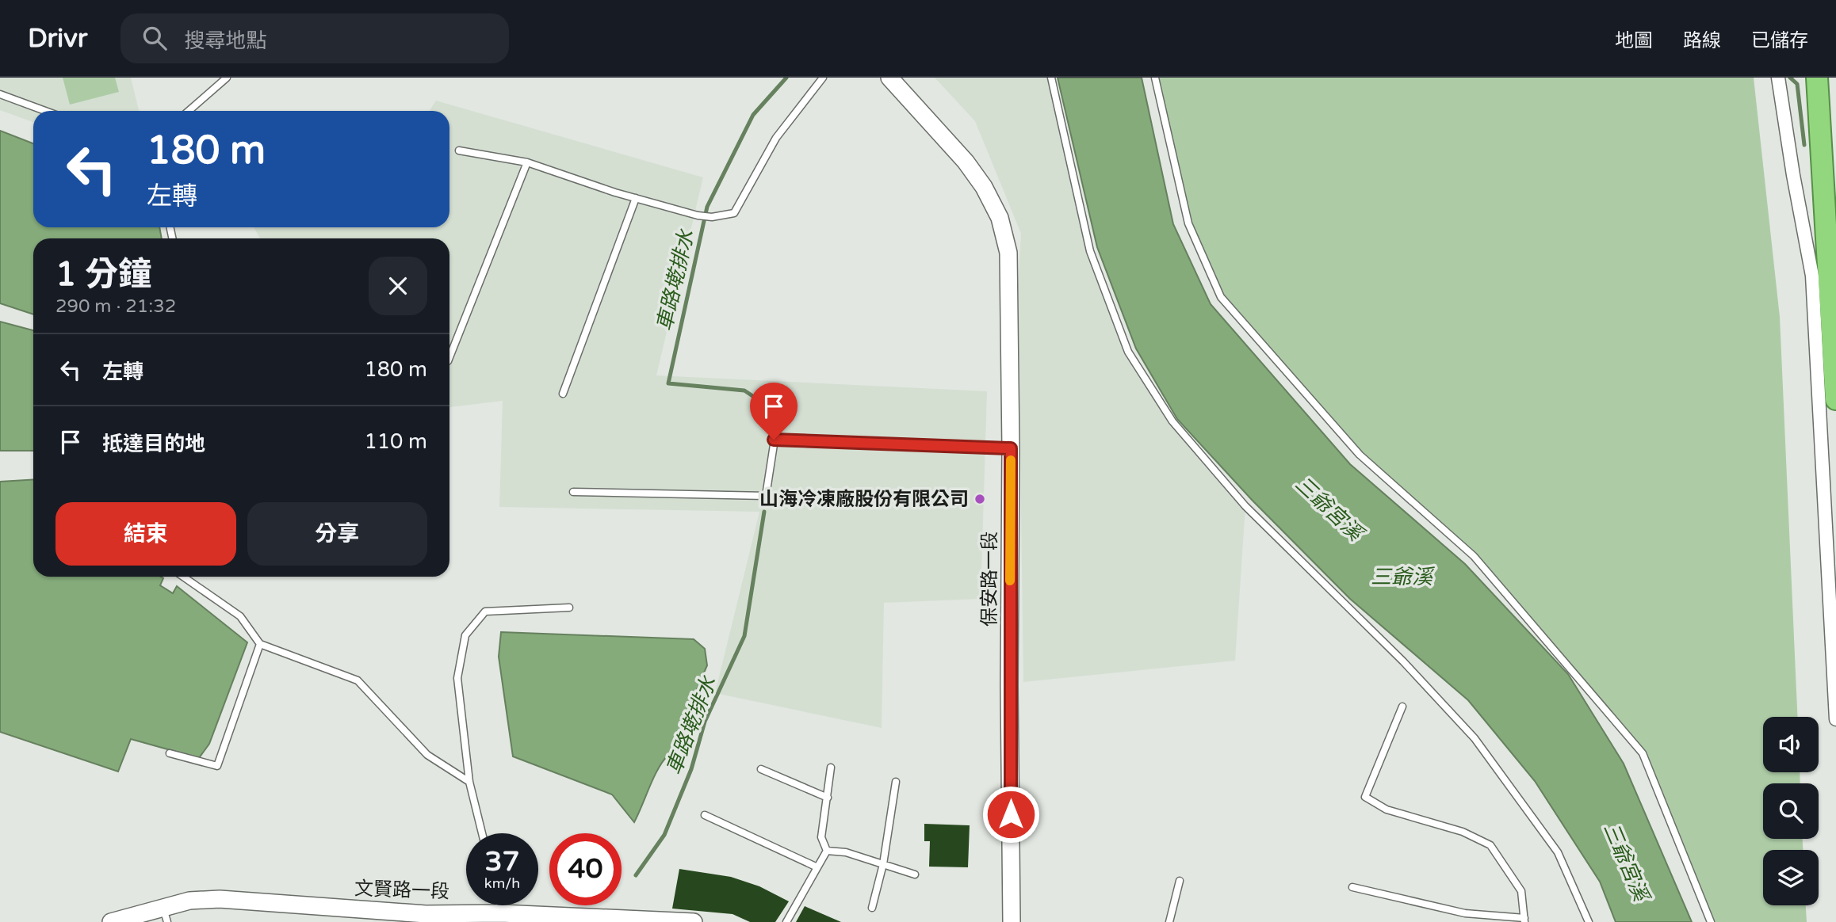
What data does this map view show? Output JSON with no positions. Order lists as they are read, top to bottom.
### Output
{
  "streets": {
    "street": ["保安路一段", "文賢路一段"]
  },
  "water": ["車路墘排水", "三爺宮溪", "三爺溪"],
  "places": ["山海冷凍廠股份有限公司"],
  "page": {
    "header": "Drivr",
    "search": "搜尋地點",
    "nav": ["地圖", "路線", "已儲存"],
    "turn": ["180 m", "左轉"],
    "heading": ["1 分鐘", "290 m · 21:32"],
    "list": [
      {
        "name": "左轉",
        "value": "180 m"
      },
      {
        "name": "抵達目的地",
        "value": "110 m"
      }
    ],
    "buttons": ["結束", "分享"],
    "speed": "37 km/h",
    "limit": "40"
  }
}
